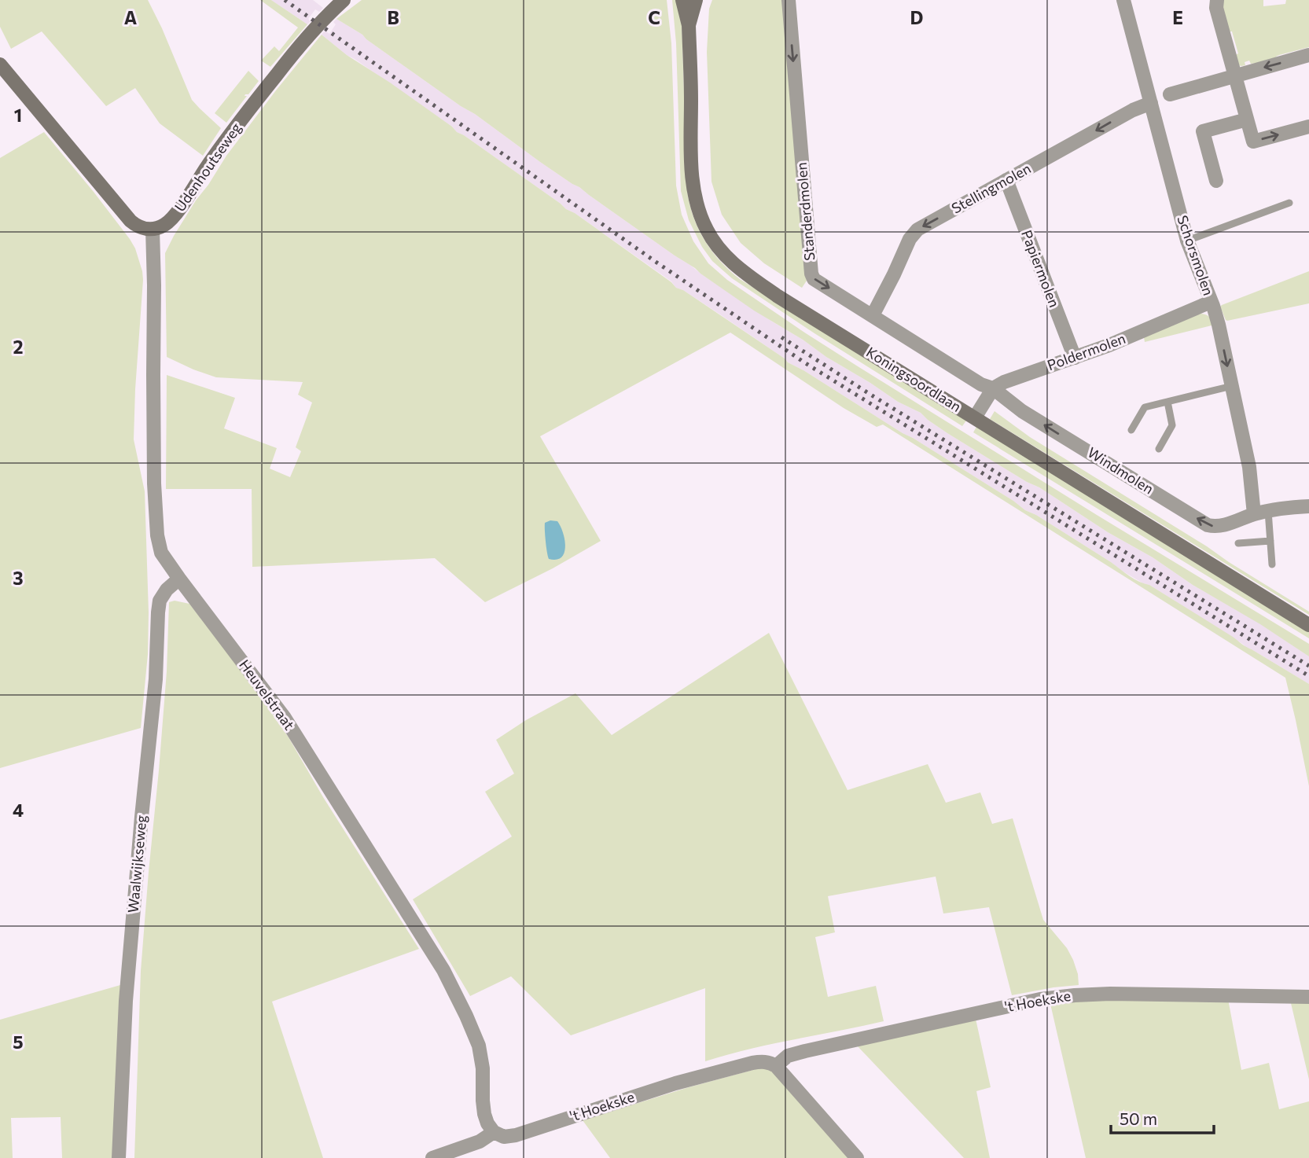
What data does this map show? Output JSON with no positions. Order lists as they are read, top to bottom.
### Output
{
  "streets": {
    "street": [
      "Udenhoutseweg",
      "Stellingmolen",
      "Standerdmolen",
      "Schorsmolen",
      "Papiermolen",
      "Poldermolen",
      "Koningsoordlaan",
      "Windmolen",
      "Heuvelstraat",
      "Waalwijkseweg",
      "'t Hoekske"
    ]
  },
  "crossings": [
    ["Udenhoutseweg", "Heuvelstraat"],
    ["Stellingmolen", "Standerdmolen"],
    ["Stellingmolen", "Schorsmolen"],
    ["Stellingmolen", "Papiermolen"],
    ["Standerdmolen", "Poldermolen"],
    ["Standerdmolen", "Windmolen"],
    ["Schorsmolen", "Poldermolen"],
    ["Schorsmolen", "Windmolen"],
    ["Papiermolen", "Poldermolen"],
    ["Poldermolen", "Windmolen"],
    ["Heuvelstraat", "Waalwijkseweg"],
    ["Heuvelstraat", "'t Hoekske"]
  ],
  "one_way": ["Stellingmolen", "Standerdmolen", "Windmolen"],
  "scale_bar": "50 m",
  "grid": {
    "columns": [
      "A",
      "B",
      "C",
      "D",
      "E"
    ],
    "rows": [
      "1",
      "2",
      "3",
      "4",
      "5"
    ]
  }
}
